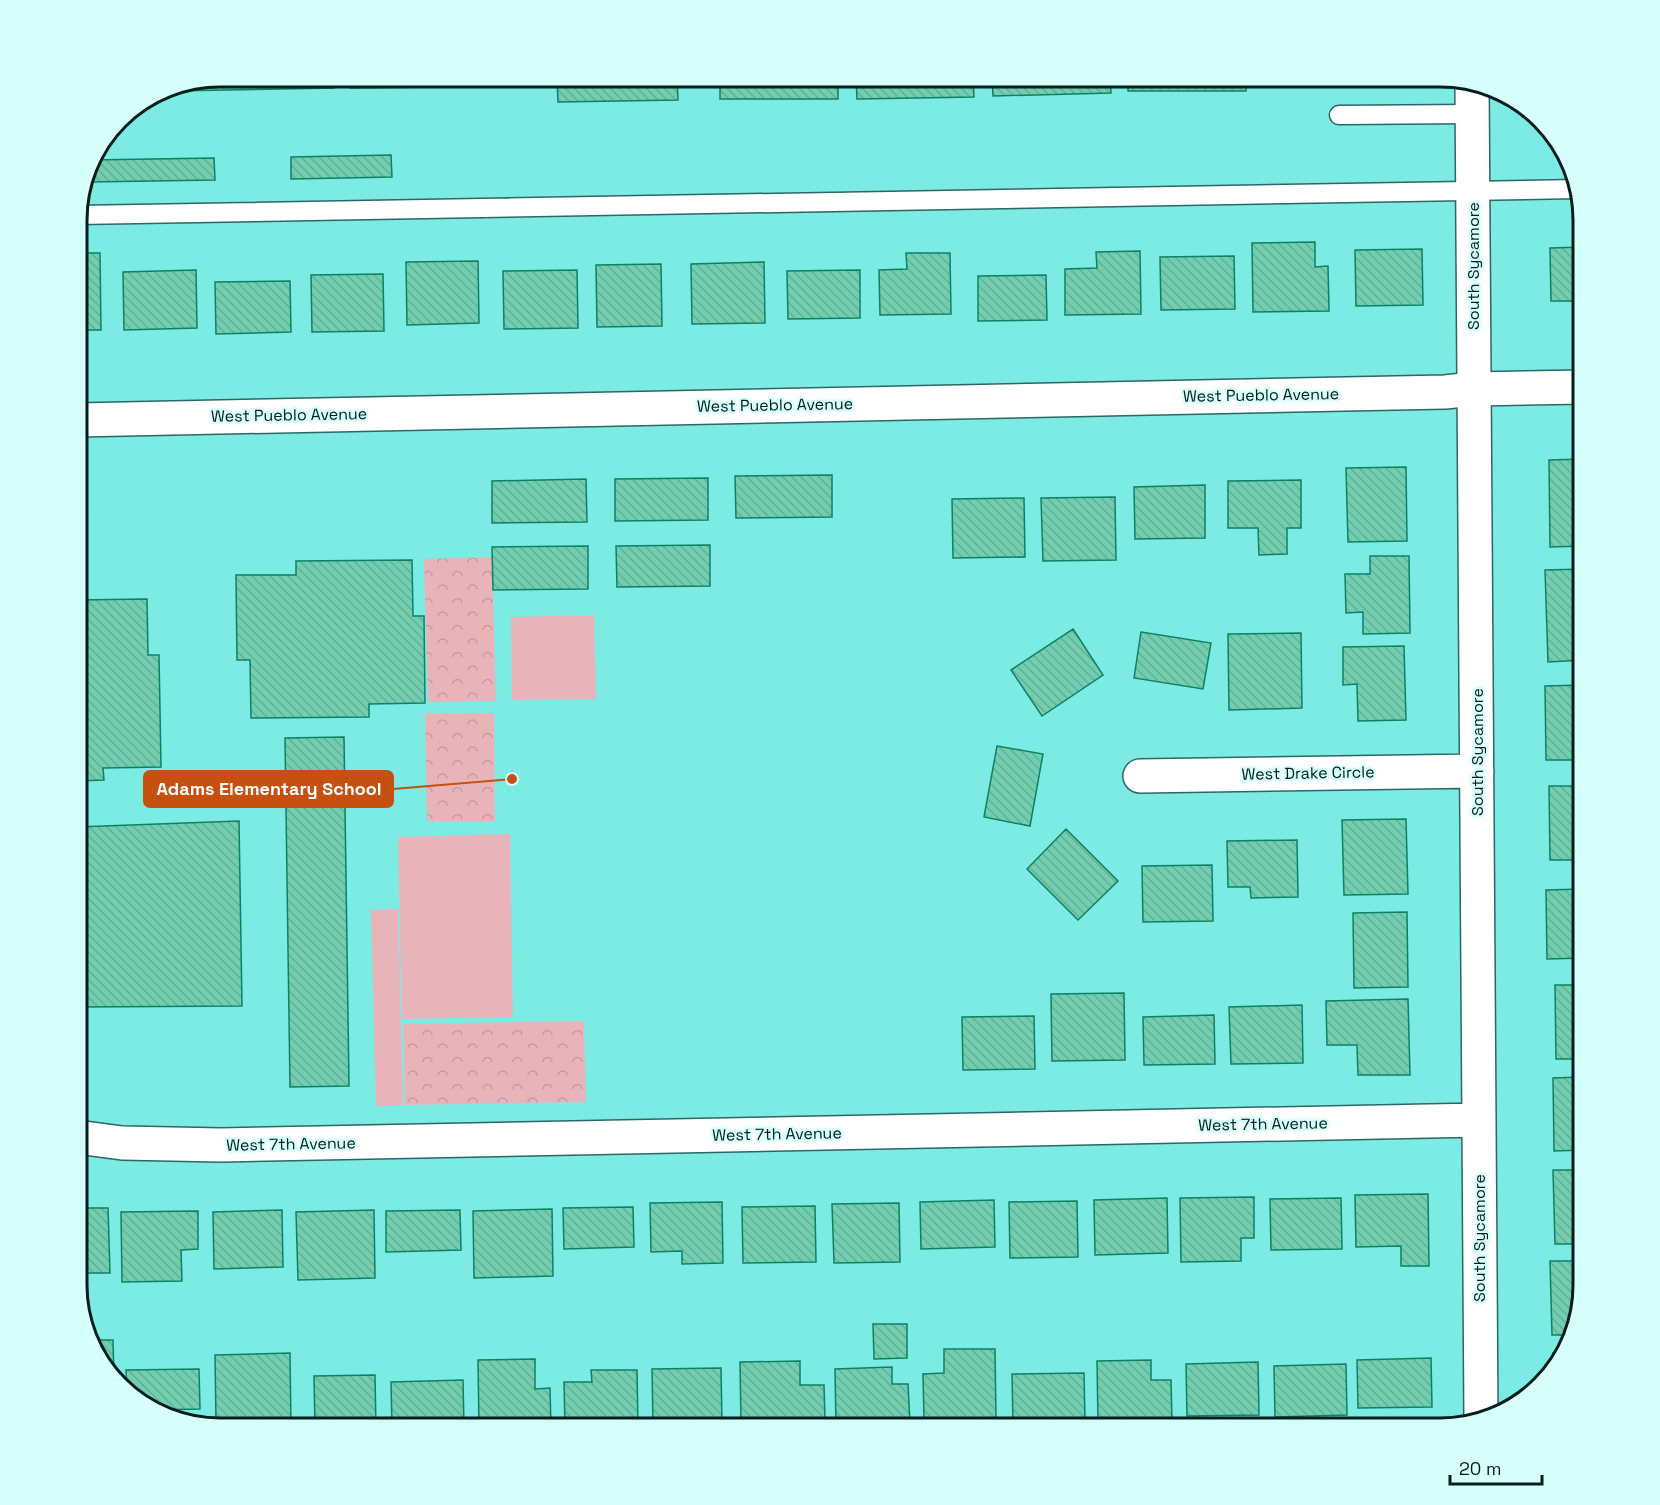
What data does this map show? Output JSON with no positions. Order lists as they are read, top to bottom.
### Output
{
  "streets": {
    "street": [
      "South Sycamore",
      "West Pueblo Avenue",
      "West Drake Circle",
      "West 7th Avenue"
    ]
  },
  "crossings": [
    ["South Sycamore", "West Pueblo Avenue"],
    ["South Sycamore", "West Drake Circle"],
    ["South Sycamore", "West 7th Avenue"]
  ],
  "places": ["Adams Elementary School"],
  "scale_bar": "20 m"
}
